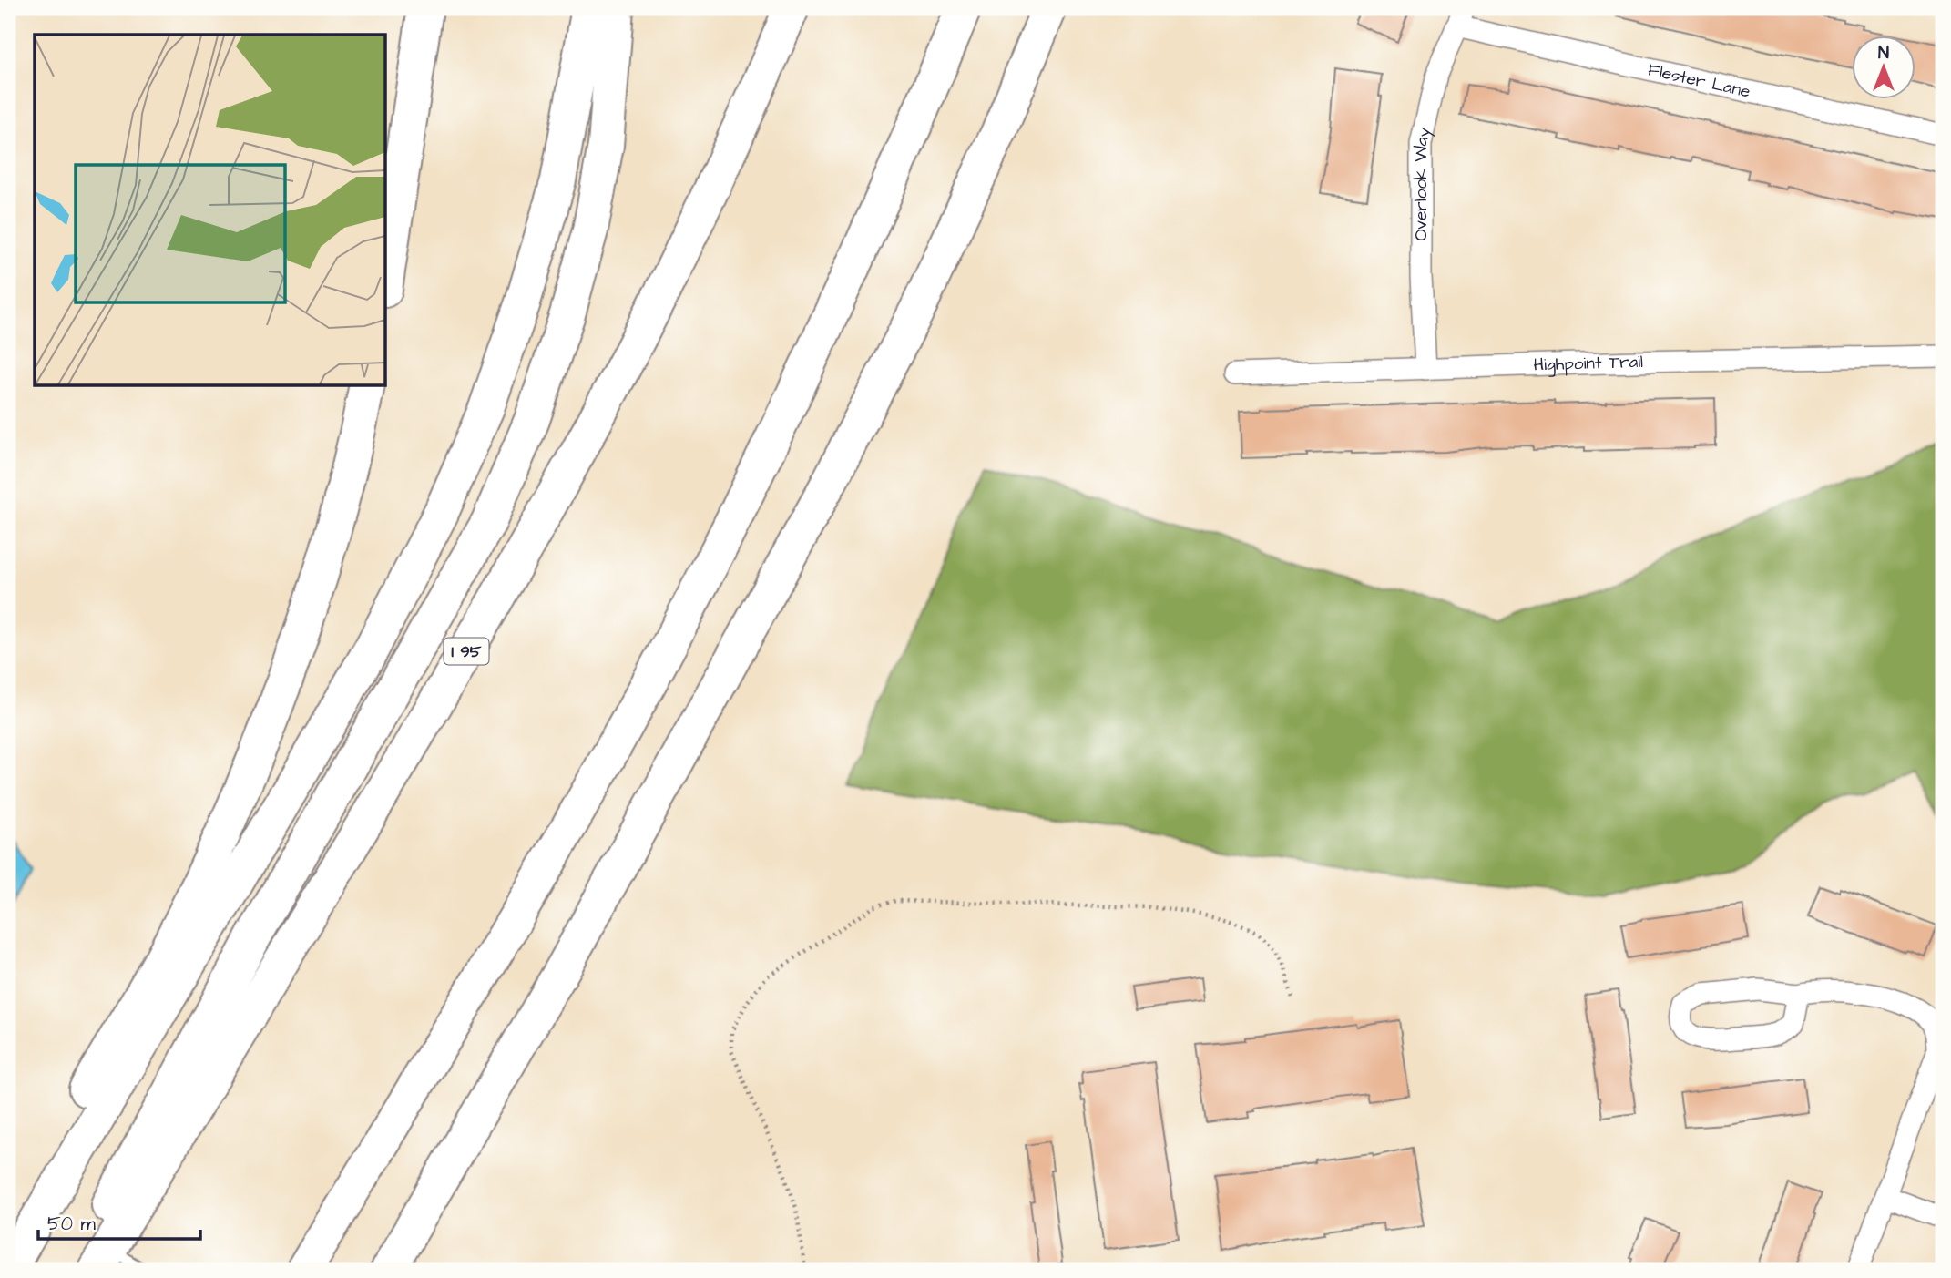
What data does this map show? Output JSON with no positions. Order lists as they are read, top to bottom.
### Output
{
  "streets": {
    "highway": ["I 95"],
    "street": ["Flester Lane", "Overlook Way", "Highpoint Trail"]
  },
  "crossings": [
    ["Flester Lane", "Overlook Way"],
    ["Overlook Way", "Highpoint Trail"]
  ],
  "scale_bar": "50 m",
  "north": "top"
}
